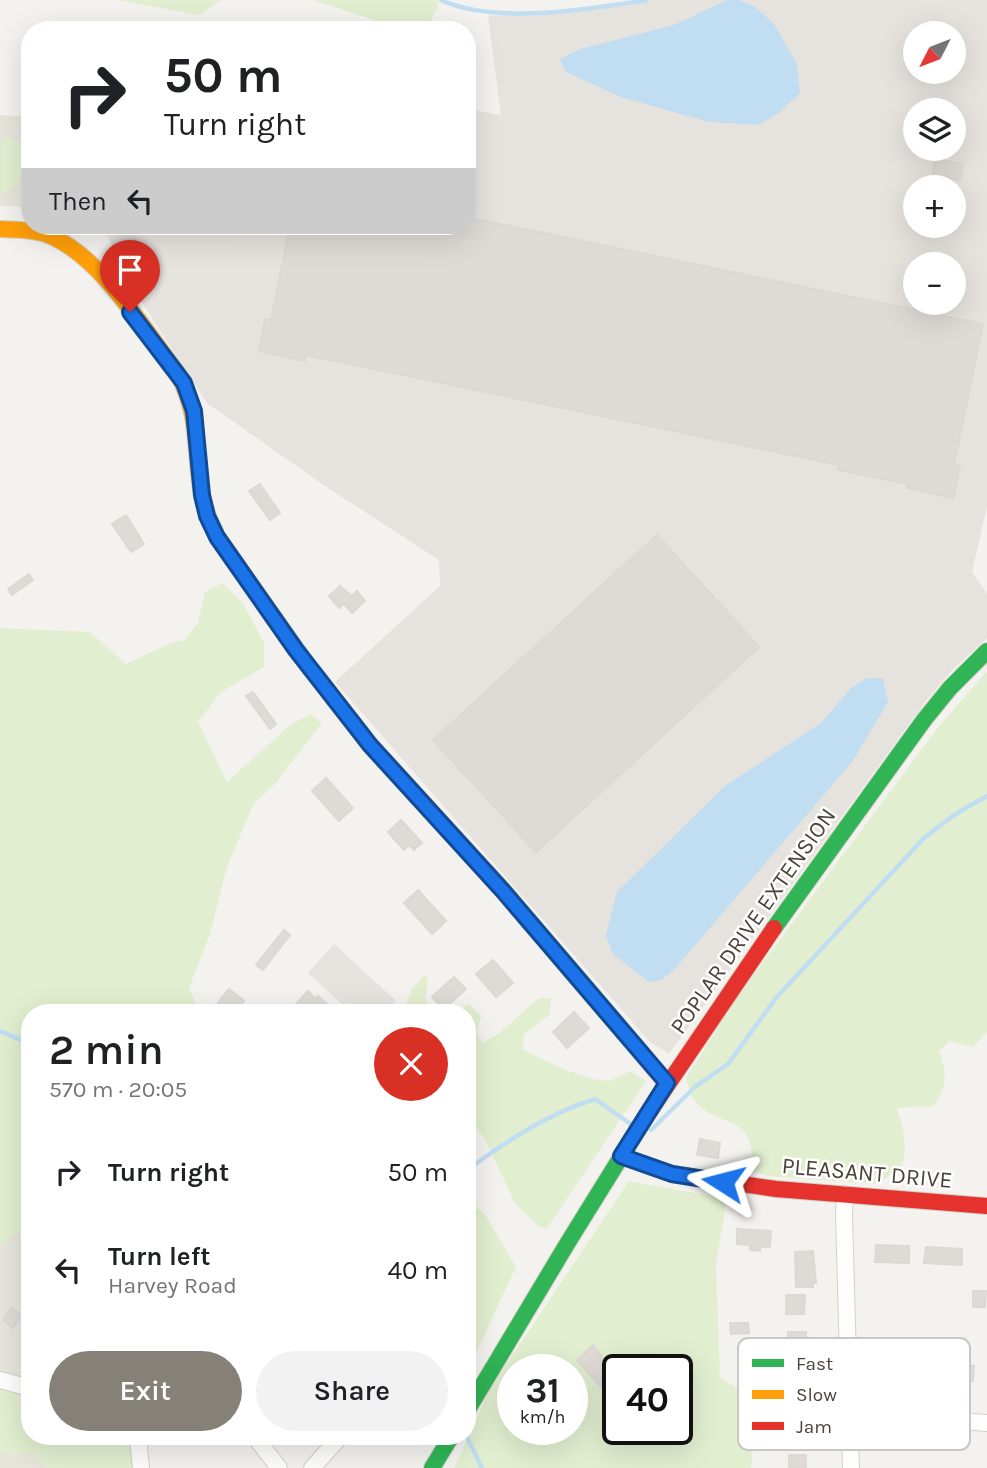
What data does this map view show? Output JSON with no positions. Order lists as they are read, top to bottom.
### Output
{
  "streets": {
    "street": ["POPLAR DRIVE EXTENSION", "PLEASANT DRIVE"]
  },
  "crossings": [
    ["POPLAR DRIVE EXTENSION", "PLEASANT DRIVE"]
  ],
  "legend": ["Fast", "Slow", "Jam"],
  "north": "bottom left",
  "page": {
    "map_buttons": ["+", "−"],
    "turn": ["50 m", "Turn right"],
    "then": "Then",
    "heading": ["2 min", "570 m · 20:05"],
    "list": [
      {
        "name": "Turn right",
        "value": "50 m"
      },
      {
        "name": "Turn left",
        "note": "Harvey Road",
        "value": "40 m"
      }
    ],
    "buttons": ["Exit", "Share"],
    "speed": "31 km/h",
    "limit": "40"
  }
}
